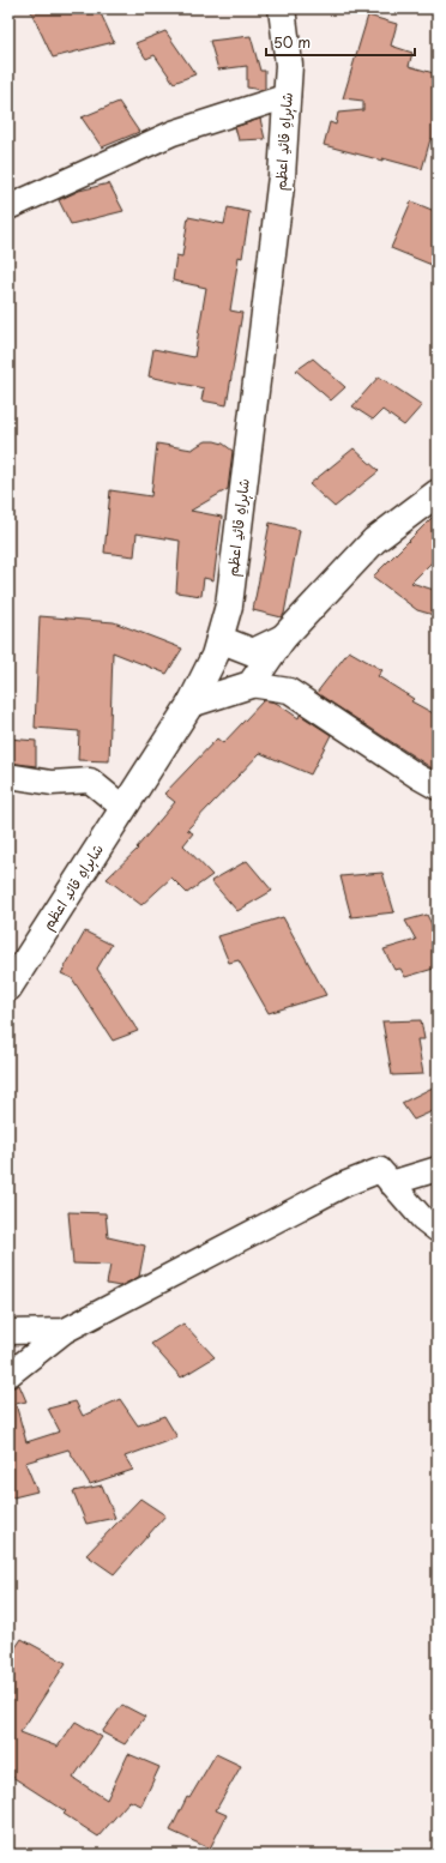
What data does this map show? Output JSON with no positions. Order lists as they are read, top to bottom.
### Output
{
  "streets": {
    "main road": ["شاہراہِ قائدِ اعظم"]
  },
  "scale_bar": "50 m"
}
